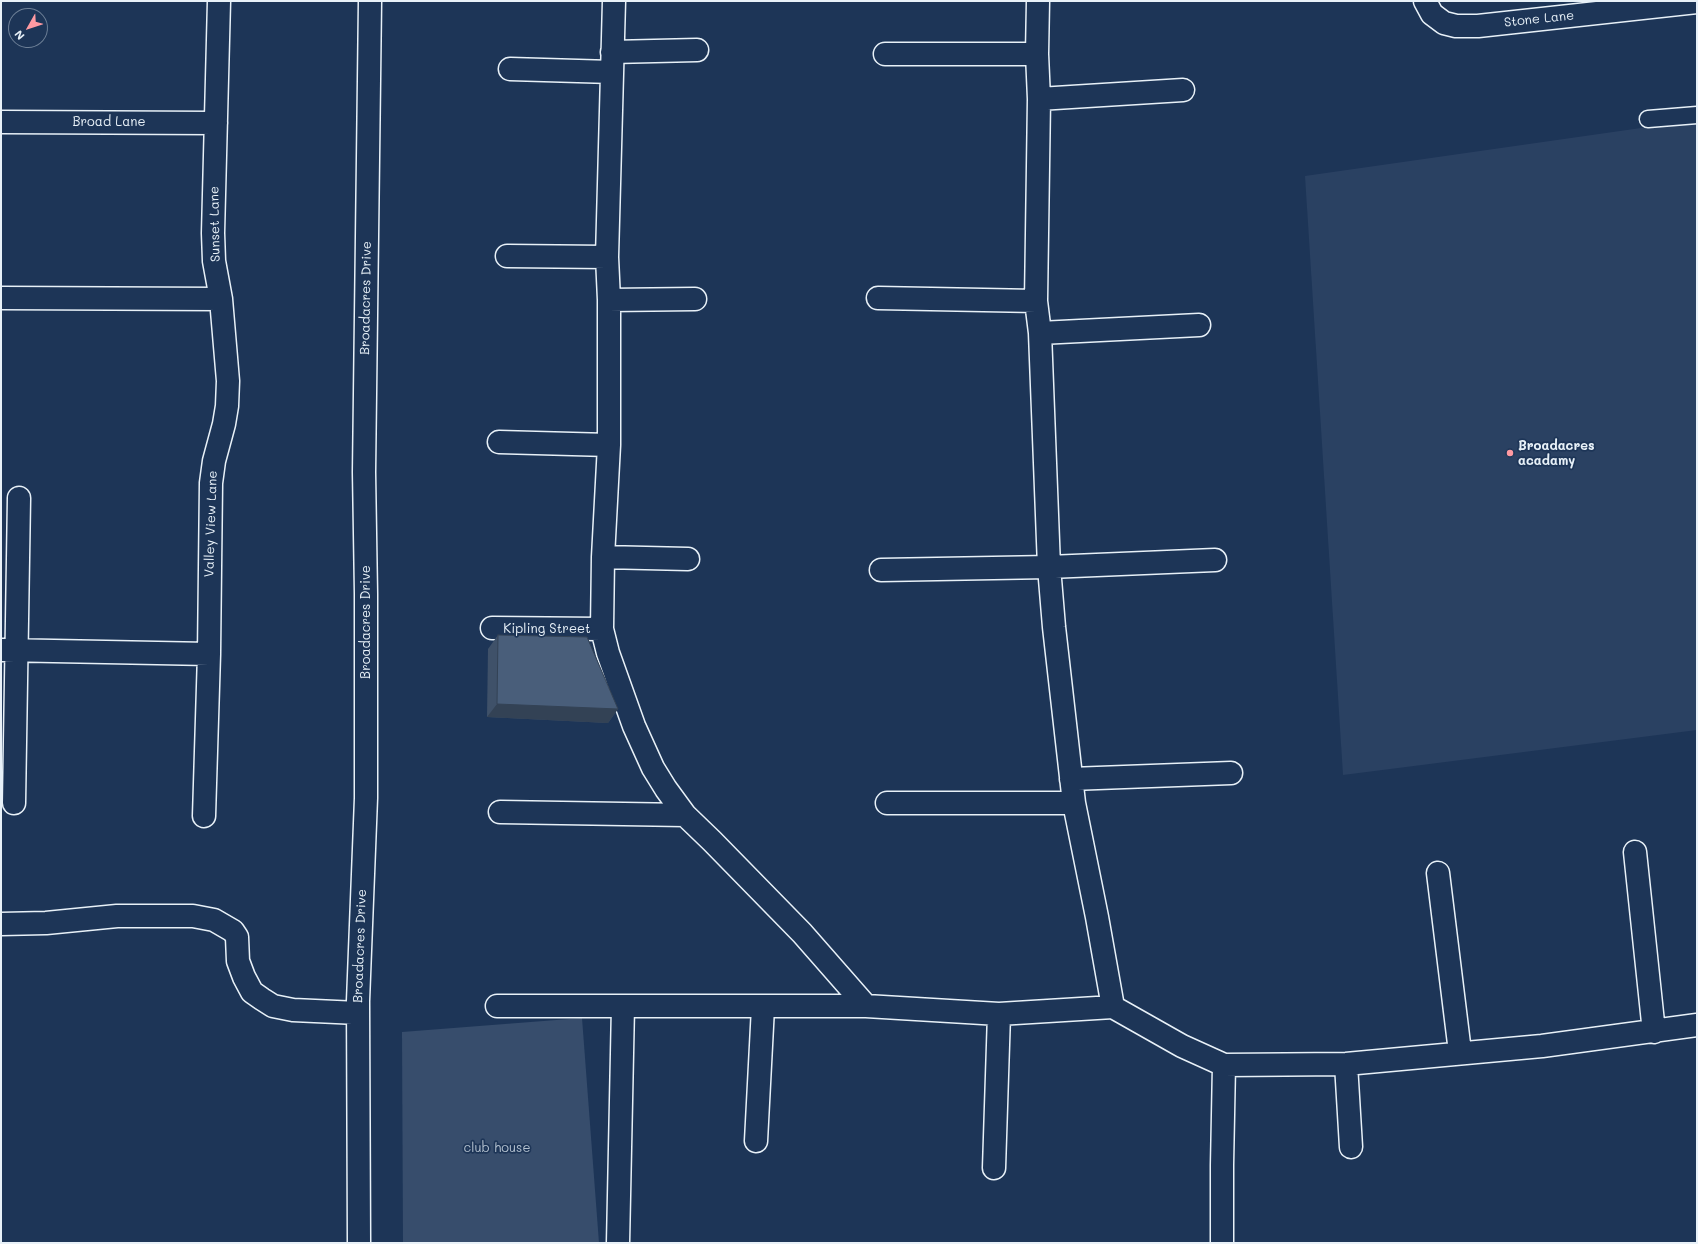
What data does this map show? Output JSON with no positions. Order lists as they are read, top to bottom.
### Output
{
  "streets": {
    "street": [
      "Stone Lane",
      "Broad Lane",
      "Sunset Lane",
      "Broadacres Drive",
      "Valley View Lane",
      "Kipling Street"
    ]
  },
  "crossings": [
    ["Broad Lane", "Sunset Lane"],
    ["Sunset Lane", "Valley View Lane"]
  ],
  "parks": ["club house"],
  "places": ["Broadacres acadamy"],
  "north": "bottom left"
}
